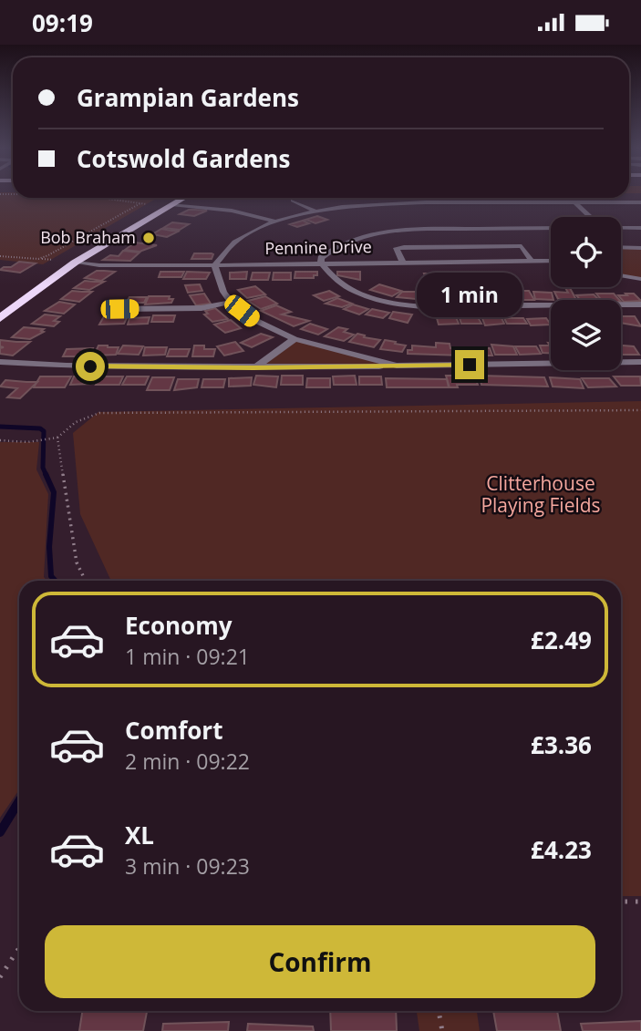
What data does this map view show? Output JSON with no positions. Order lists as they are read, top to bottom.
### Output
{
  "streets": {
    "street": ["Pennine Drive"]
  },
  "parks": ["Clitterhouse Playing Fields"],
  "places": ["Bob Braham"],
  "page": {
    "status": "09:19",
    "banner": ["Grampian Gardens", "Cotswold Gardens"],
    "bubble": "1 min",
    "list": [
      {
        "name": "Economy",
        "note": "1 min · 09:21",
        "value": "£2.49"
      },
      {
        "name": "Comfort",
        "note": "2 min · 09:22",
        "value": "£3.36"
      },
      {
        "name": "XL",
        "note": "3 min · 09:23",
        "value": "£4.23"
      }
    ],
    "buttons": "Confirm"
  }
}
